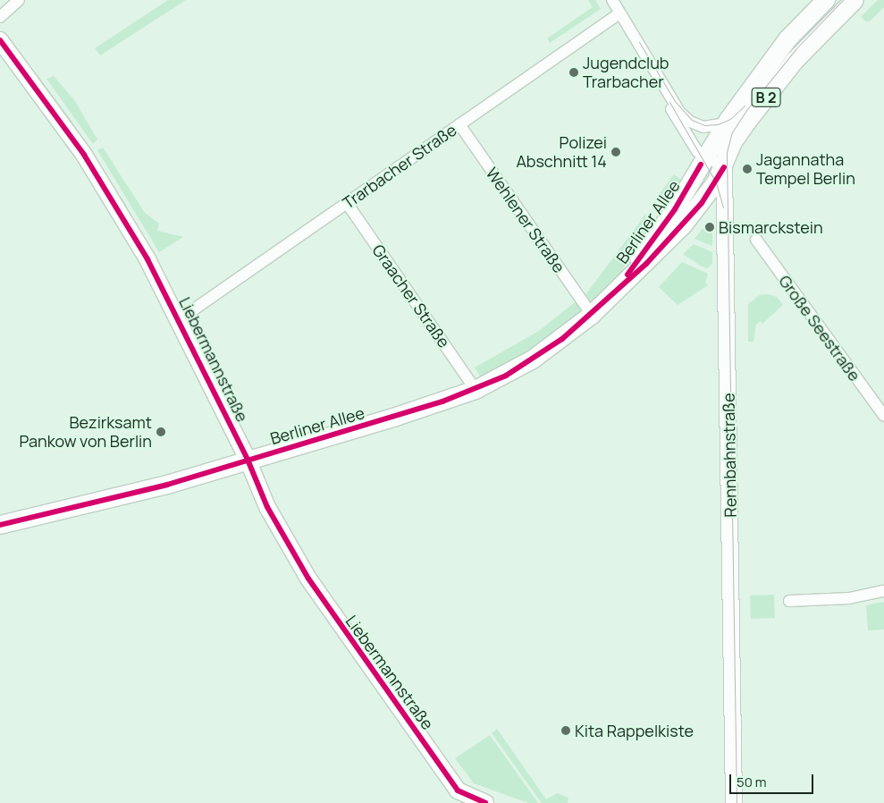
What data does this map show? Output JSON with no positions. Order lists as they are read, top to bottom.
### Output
{
  "streets": {
    "main road": ["B 2", "Berliner Allee", "Rennbahnstraße"],
    "street": [
      "Trarbacher Straße",
      "Wehlener Straße",
      "Graacher Straße",
      "Große Seestraße",
      "Liebermannstraße"
    ]
  },
  "crossings": [
    ["Trarbacher Straße", "Wehlener Straße"],
    ["Trarbacher Straße", "Graacher Straße"],
    ["Trarbacher Straße", "Liebermannstraße"],
    ["Wehlener Straße", "Berliner Allee"],
    ["Berliner Allee", "Graacher Straße"],
    ["Berliner Allee", "Liebermannstraße"],
    ["Berliner Allee", "Rennbahnstraße"]
  ],
  "places": [
    "Jugendclub Trarbacher",
    "Polizei Abschnitt 14",
    "Jagannatha Tempel Berlin",
    "Bismarckstein",
    "Bezirksamt Pankow von Berlin",
    "Kita Rappelkiste"
  ],
  "scale_bar": "50 m"
}
